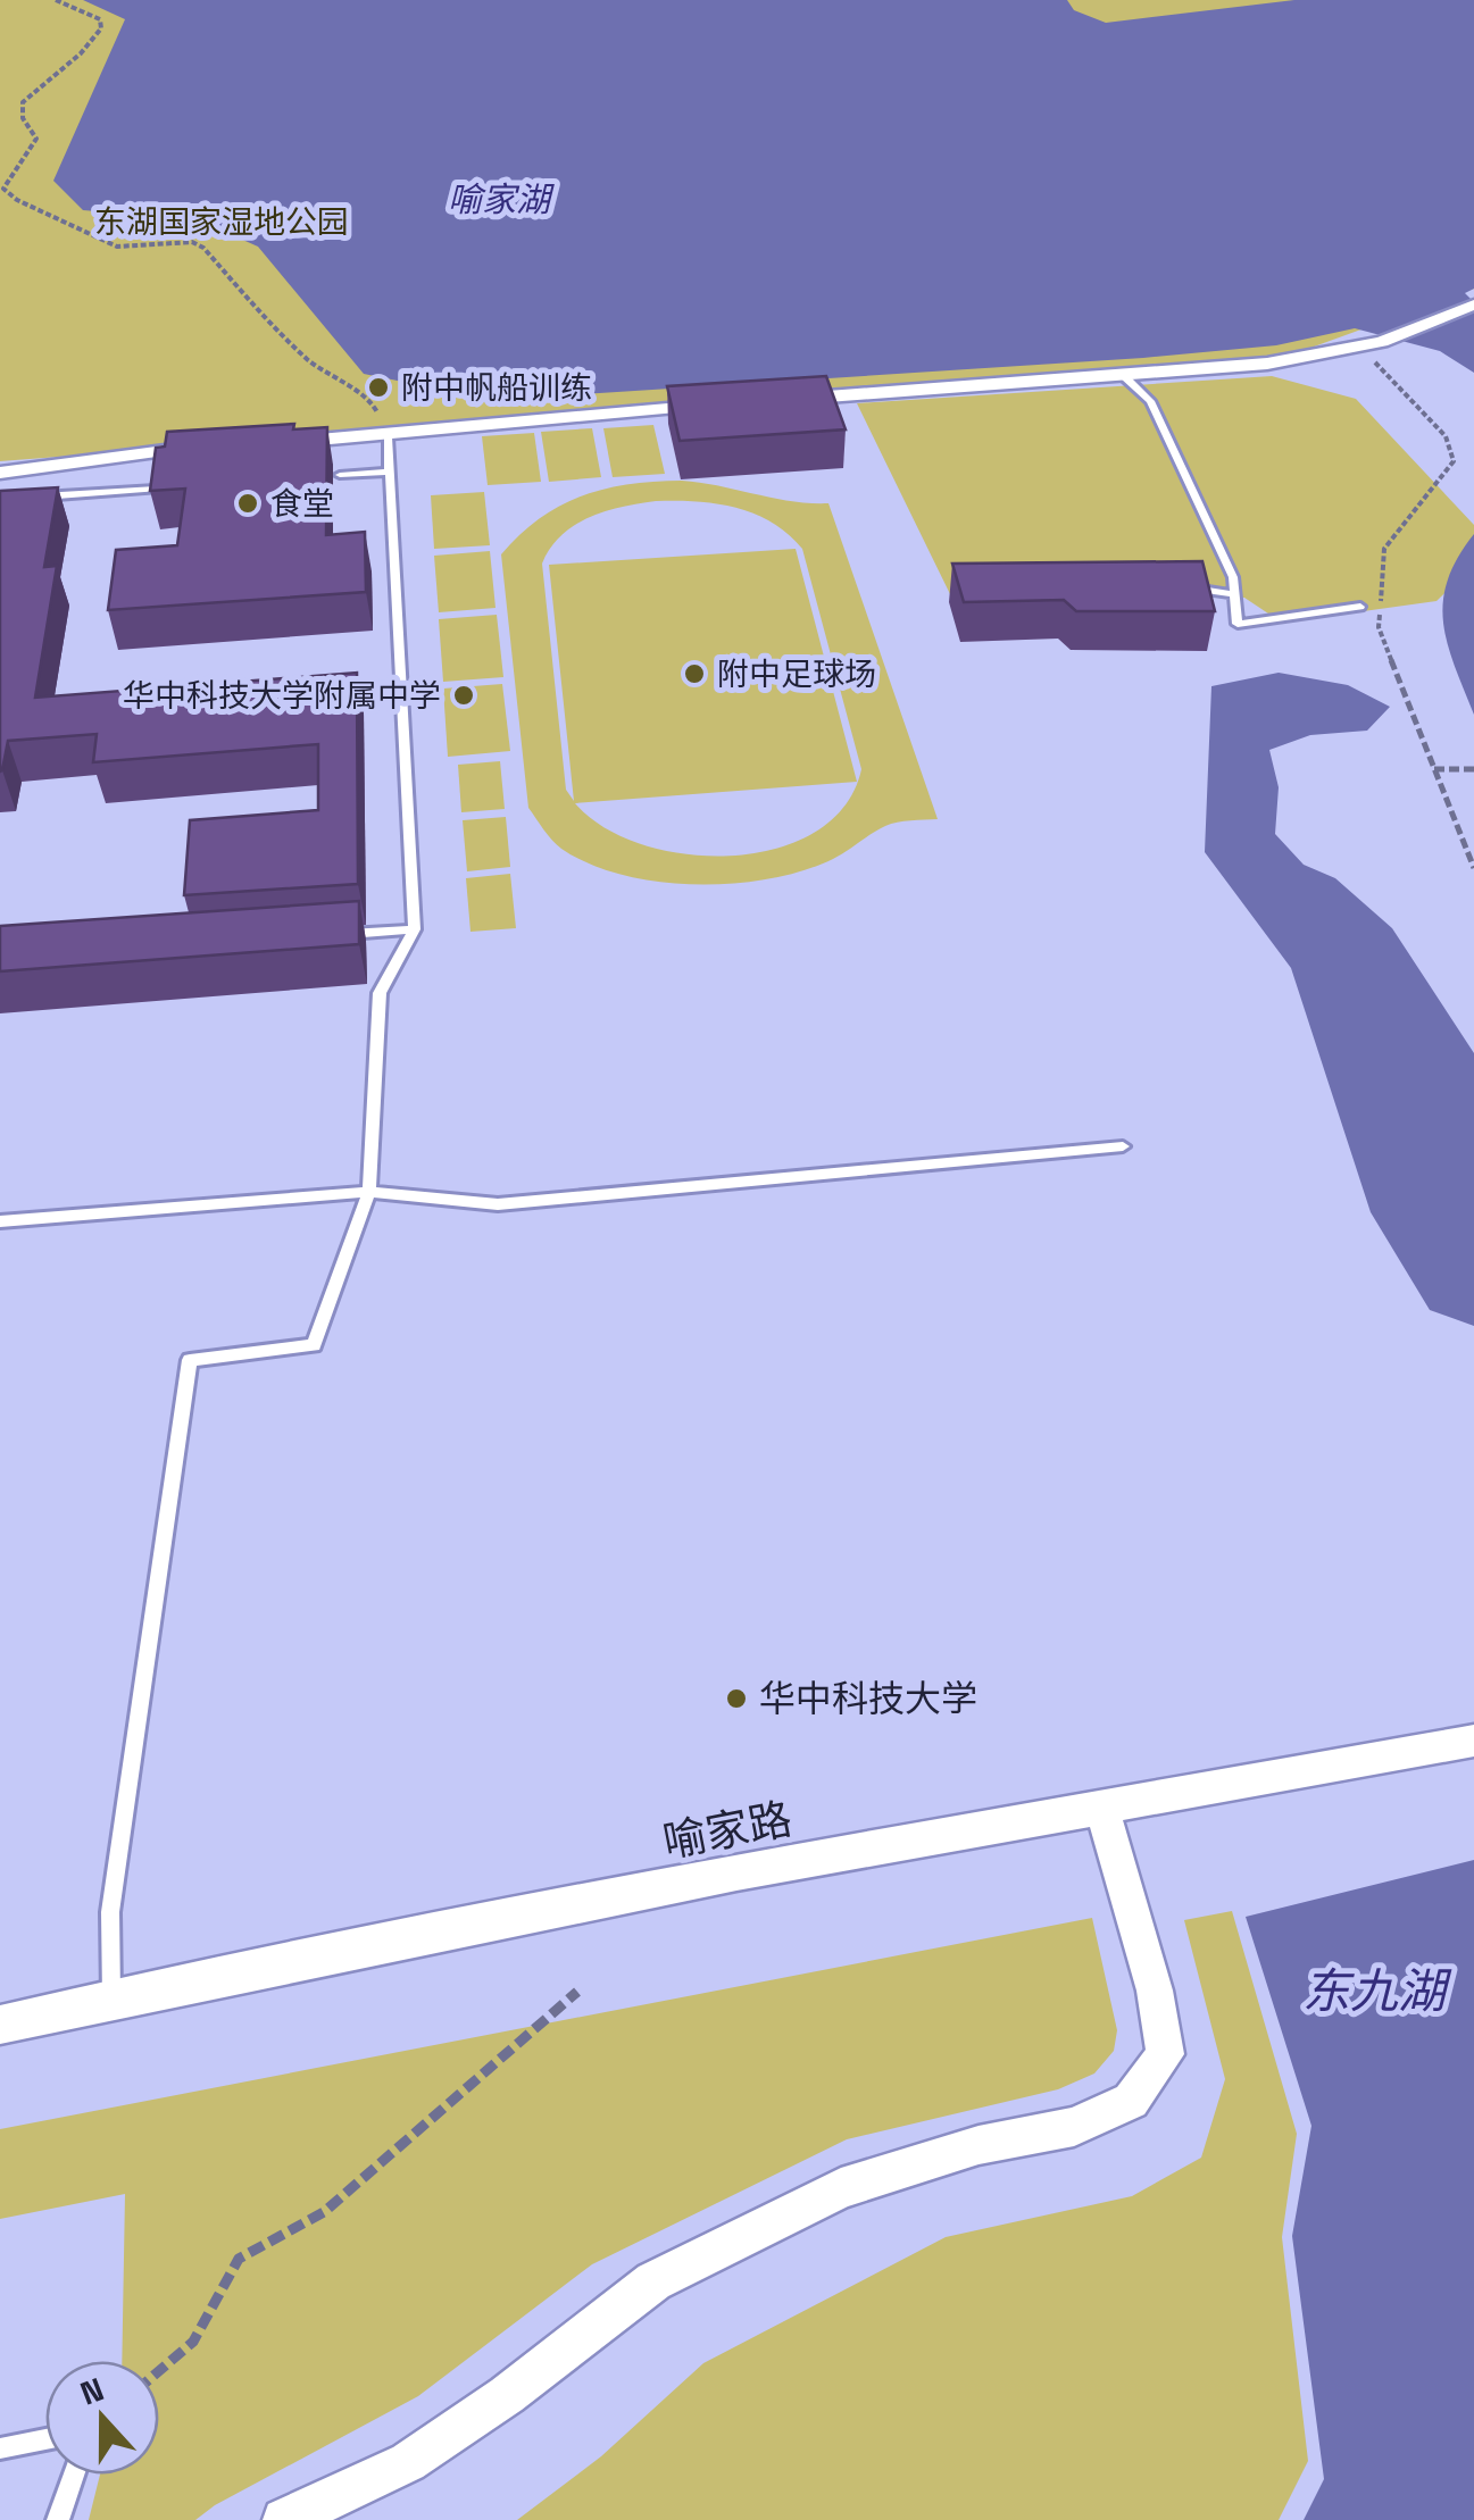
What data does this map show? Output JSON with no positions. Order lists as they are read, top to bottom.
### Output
{
  "streets": {
    "street": ["喻家路"]
  },
  "water": ["喻家湖", "东九湖"],
  "parks": ["东湖国家湿地公园"],
  "places": [
    "附中帆船训练",
    "食堂",
    "附中足球场",
    "华中科技大学附属中学",
    "华中科技大学"
  ],
  "north": "top"
}
